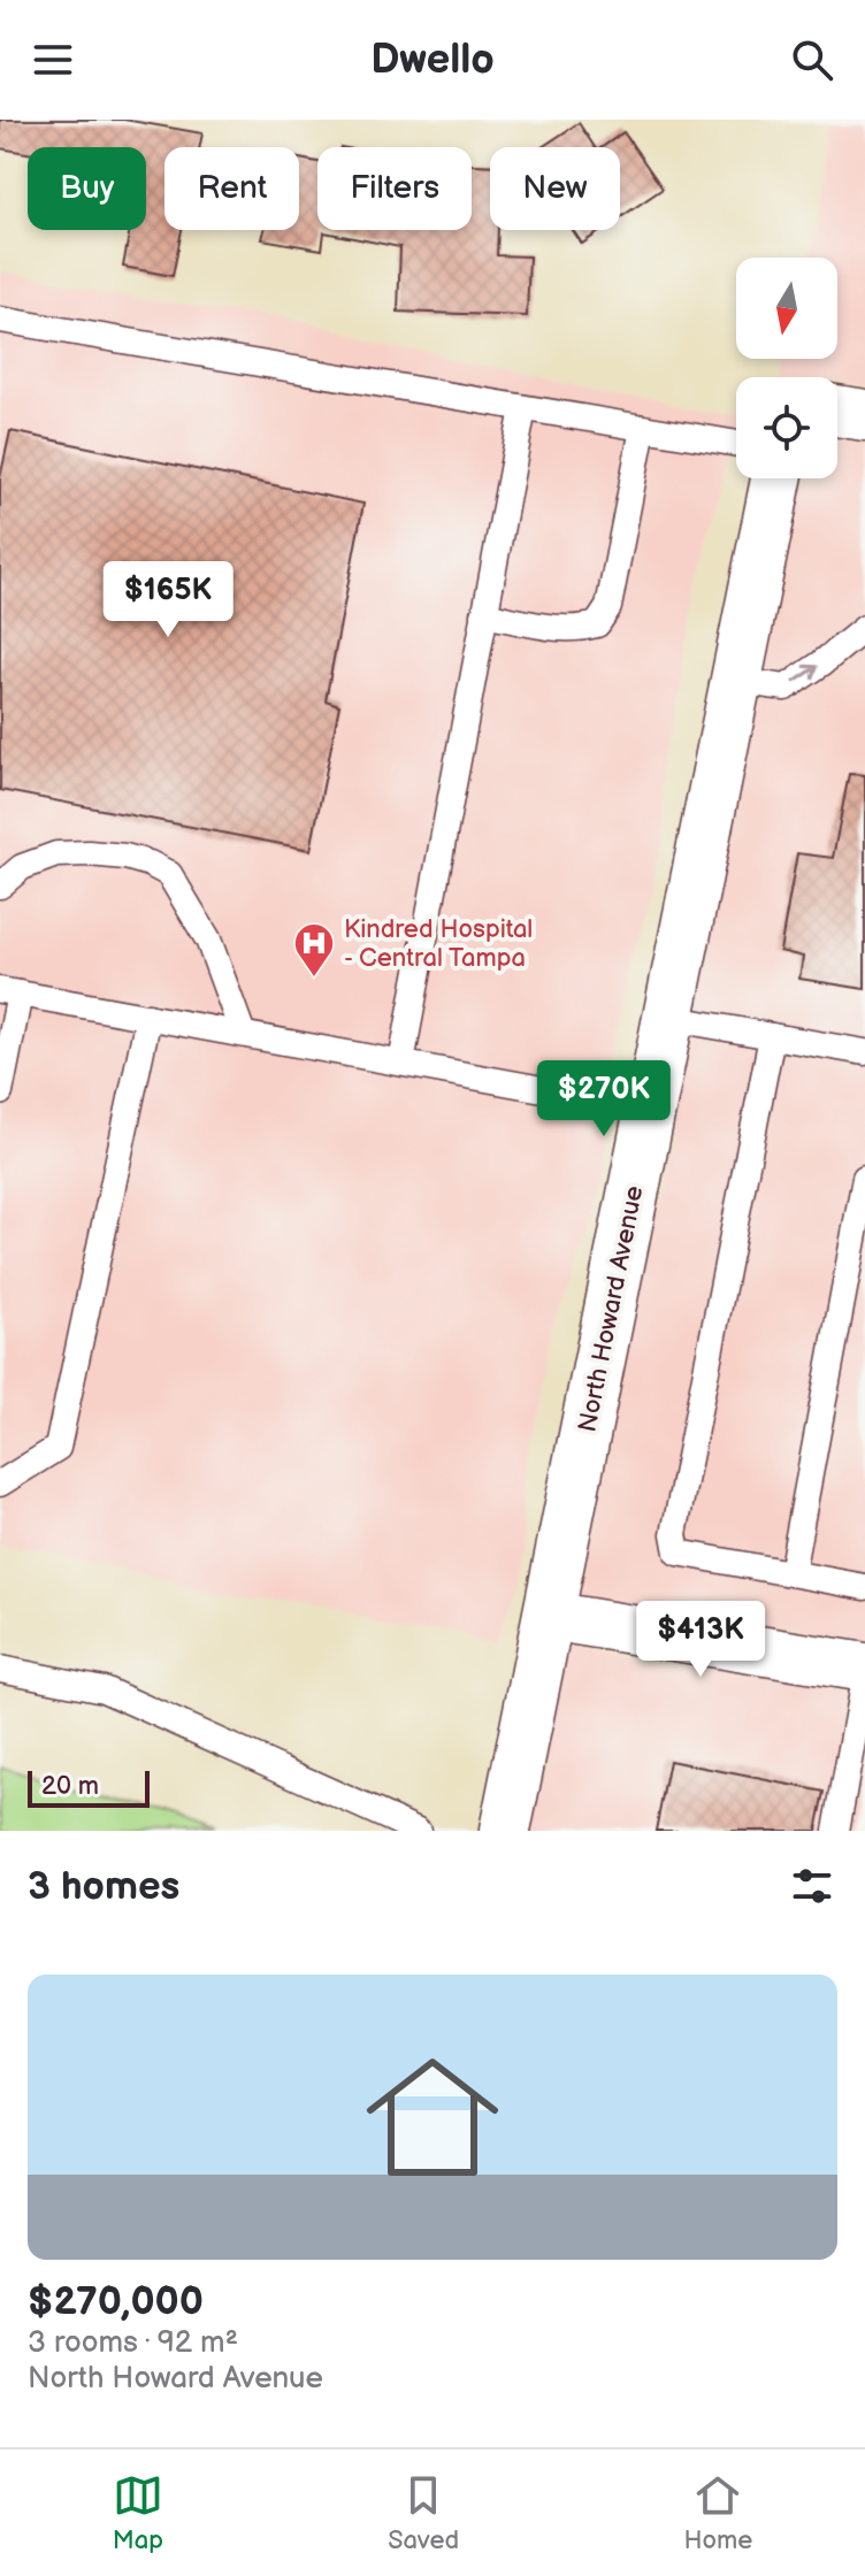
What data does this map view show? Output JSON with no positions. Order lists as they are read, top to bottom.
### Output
{
  "streets": {
    "street": ["North Howard Avenue"]
  },
  "places": {
    "hospital": ["Kindred Hospital - Central Tampa"]
  },
  "scale_bar": "20 m",
  "north": "bottom",
  "page": {
    "header": "Dwello",
    "chip": [
      "Buy",
      "Rent",
      "Filters",
      "New"
    ],
    "price": ["$165K", "$270K", "$413K"],
    "scale": "20 m",
    "heading": "3 homes",
    "list": [
      {
        "name": "$270,000",
        "note": "3 rooms · 92 m² · North Howard Avenue"
      }
    ],
    "tabs": ["Map", "Saved", "Home"]
  }
}
